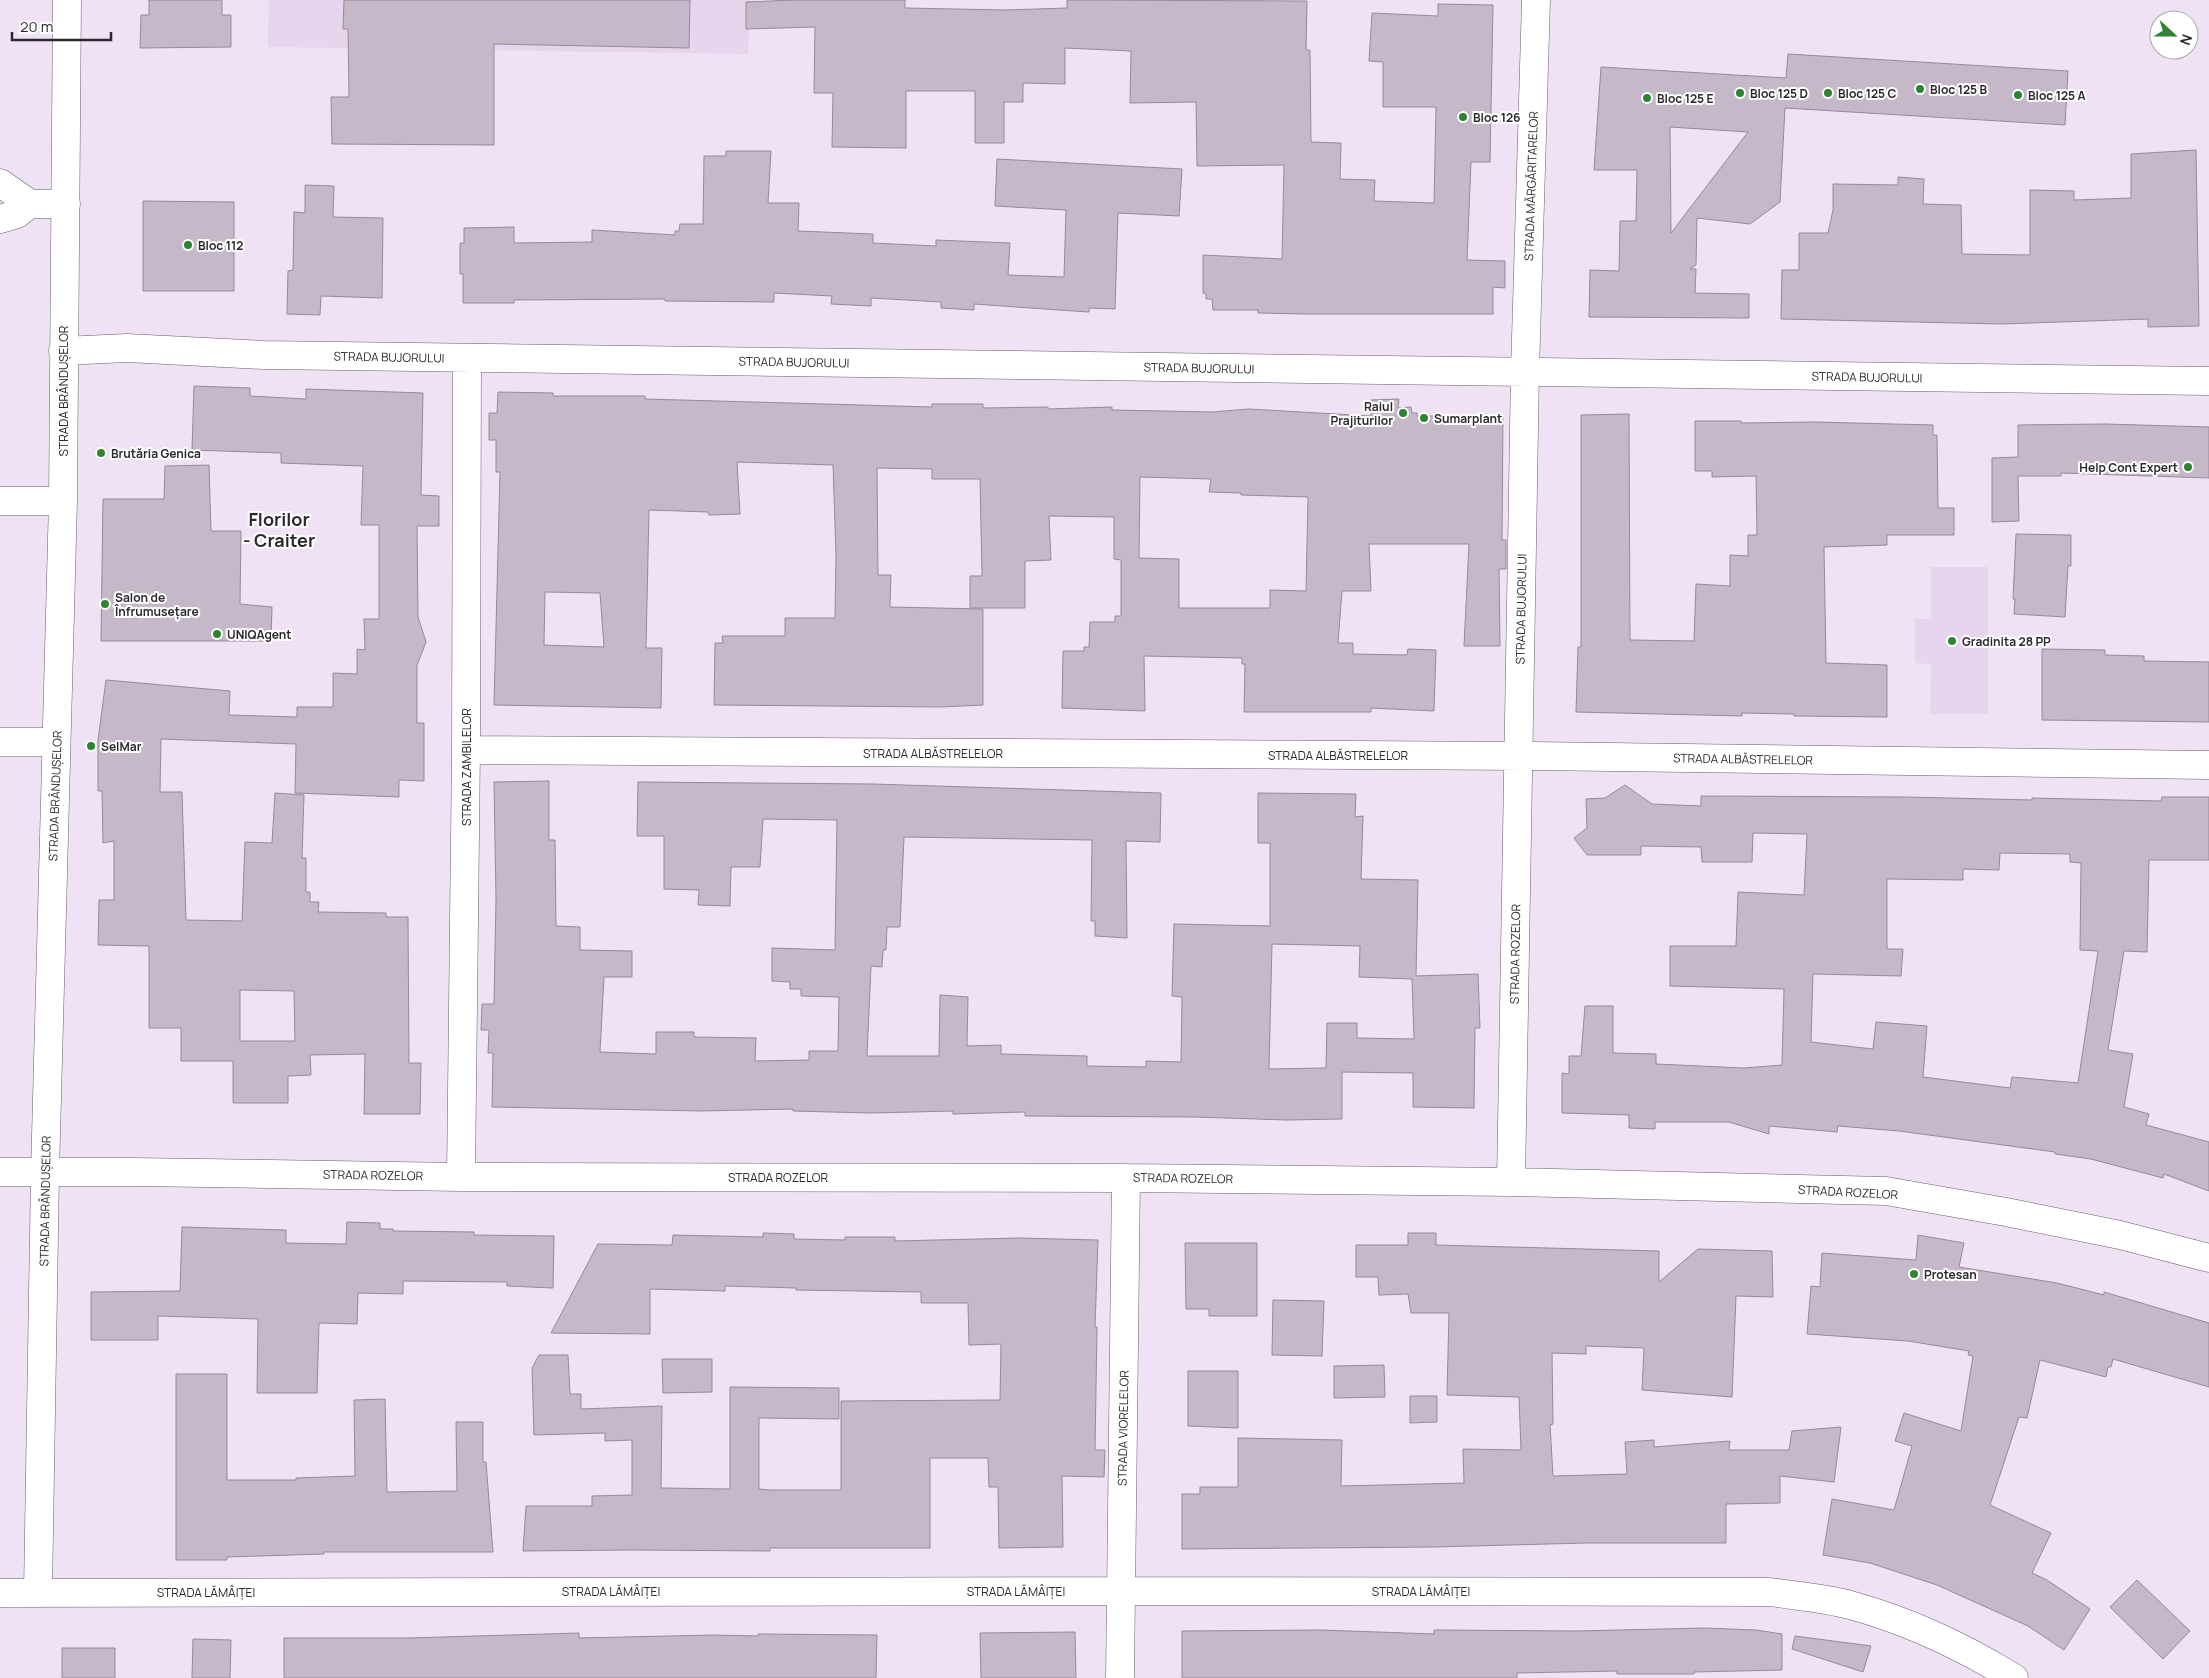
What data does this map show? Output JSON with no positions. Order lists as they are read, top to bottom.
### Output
{
  "streets": {
    "street": [
      "STRADA MĂRGĂRITARELOR",
      "STRADA BUJORULUI",
      "STRADA BRÂNDUȘELOR",
      "STRADA ALBĂSTRELELOR",
      "STRADA ZAMBILELOR",
      "STRADA ROZELOR",
      "STRADA VIORELELOR",
      "STRADA LĂMÂIȚEI"
    ]
  },
  "crossings": [
    ["STRADA MĂRGĂRITARELOR", "STRADA BUJORULUI"],
    ["STRADA BUJORULUI", "STRADA BRÂNDUȘELOR"],
    ["STRADA BUJORULUI", "STRADA ALBĂSTRELELOR"],
    ["STRADA BUJORULUI", "STRADA ZAMBILELOR"],
    ["STRADA BUJORULUI", "STRADA ROZELOR"],
    ["STRADA BRÂNDUȘELOR", "STRADA ROZELOR"],
    ["STRADA BRÂNDUȘELOR", "STRADA LĂMÂIȚEI"],
    ["STRADA ALBĂSTRELELOR", "STRADA ZAMBILELOR"],
    ["STRADA ALBĂSTRELELOR", "STRADA ROZELOR"],
    ["STRADA ZAMBILELOR", "STRADA ROZELOR"],
    ["STRADA ROZELOR", "STRADA VIORELELOR"],
    ["STRADA VIORELELOR", "STRADA LĂMÂIȚEI"]
  ],
  "districts": ["Florilor - Craiter"],
  "places": [
    "Bloc 125 B",
    "Bloc 125 D",
    "Bloc 125 C",
    "Bloc 125 A",
    "Bloc 125 E",
    "Bloc 126",
    "Bloc 112",
    "Raiul Prajiturilor",
    "Sumarplant",
    "Brutăria Genica",
    "Help Cont Expert",
    "Salon de Înfrumusețare",
    "UNIQAgent",
    "Gradinita 28 PP",
    "SelMar",
    "Protesan"
  ],
  "scale_bar": "20 m",
  "north": "right"
}
